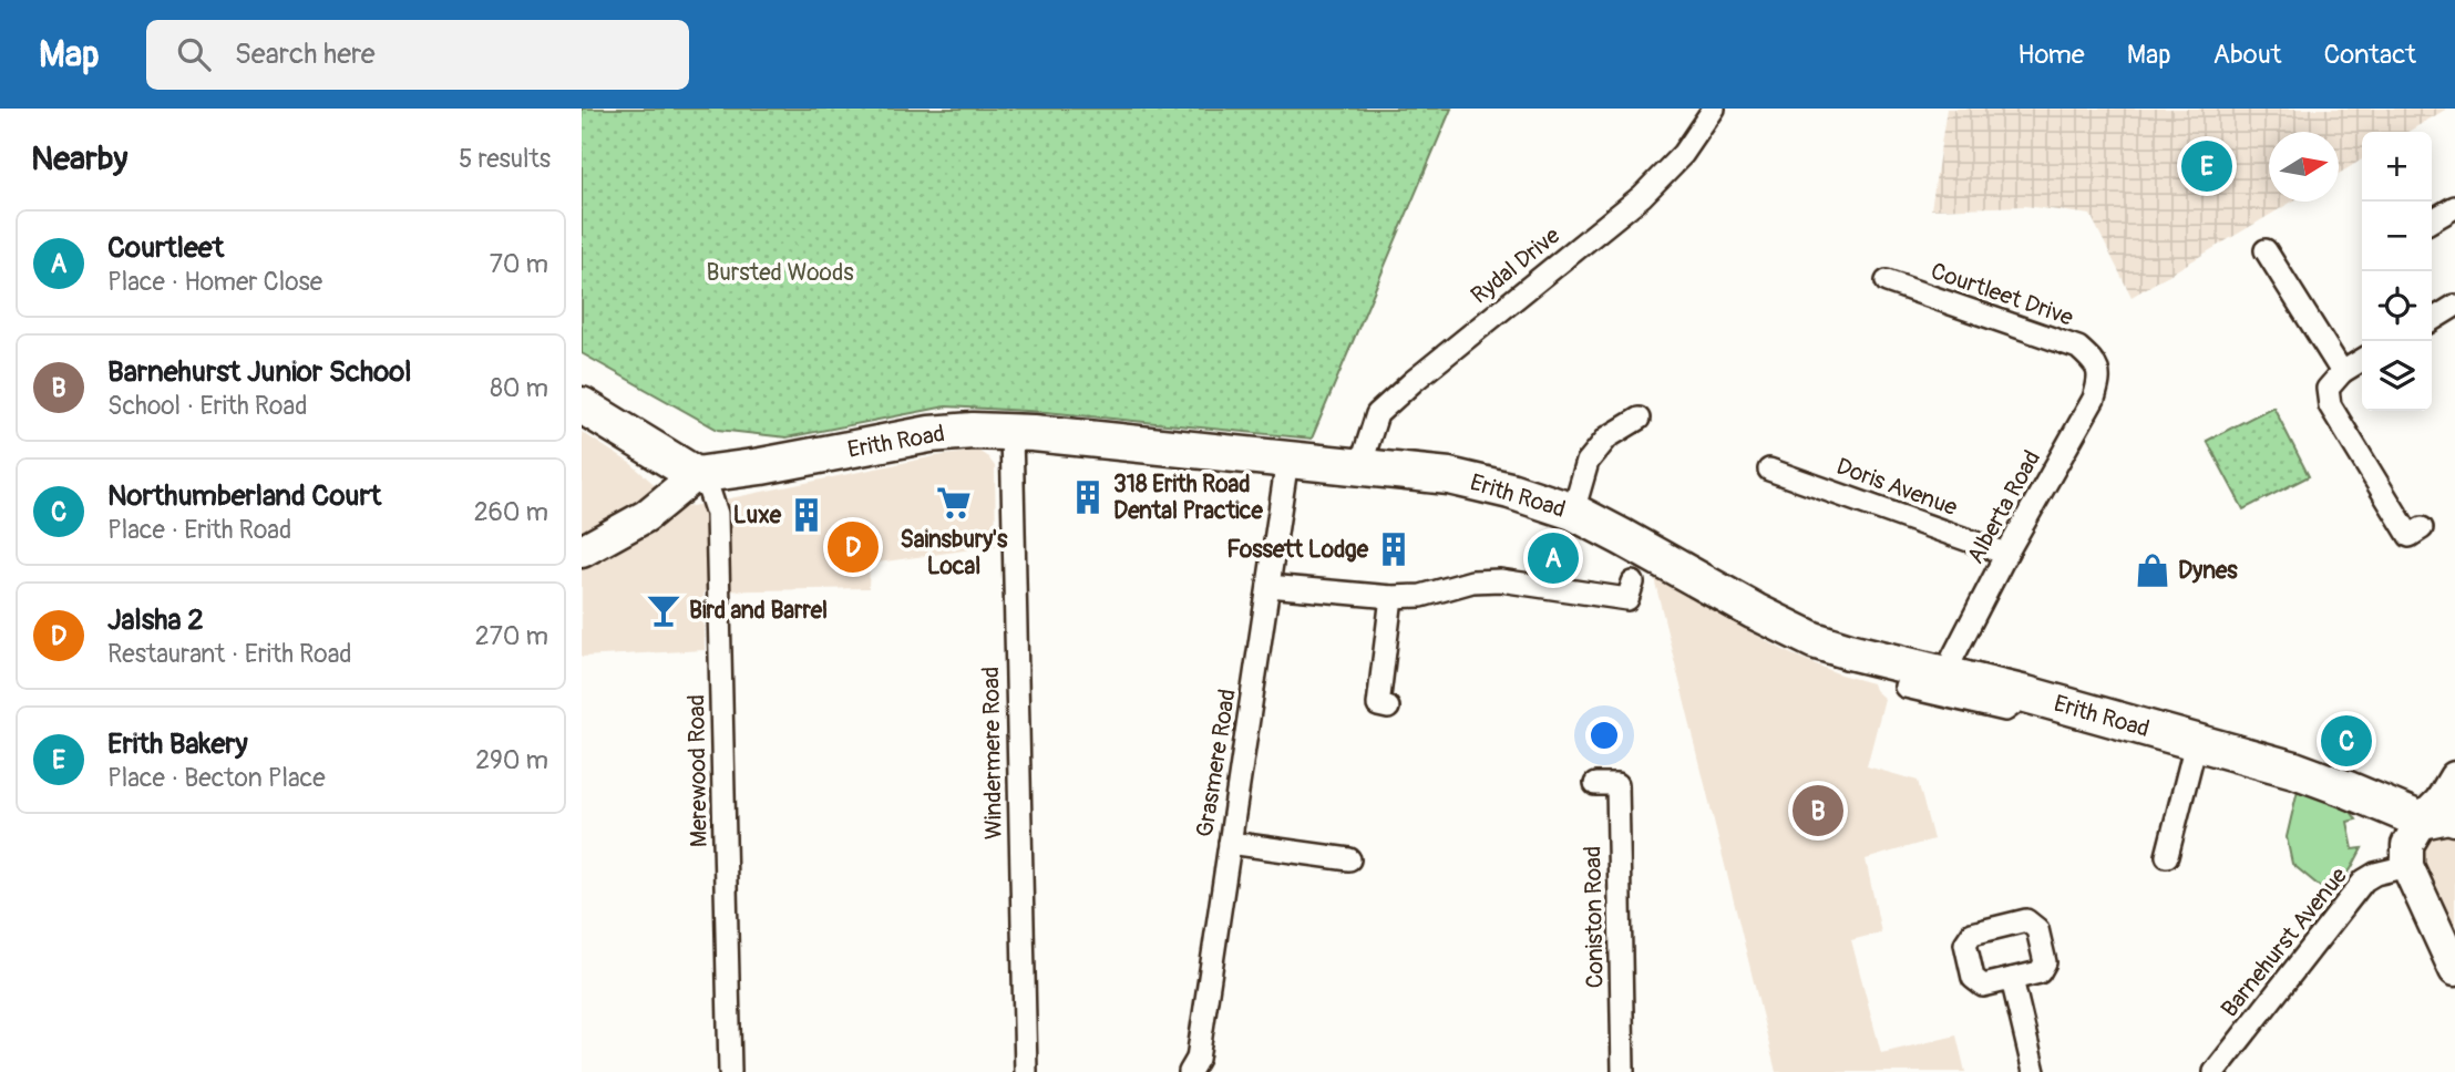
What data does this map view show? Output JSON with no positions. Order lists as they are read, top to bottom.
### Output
{
  "streets": {
    "main road": ["Erith Road"],
    "street": [
      "Rydal Drive",
      "Courtleet Drive",
      "Doris Avenue",
      "Alberta Road",
      "Windermere Road",
      "Grasmere Road",
      "Merewood Road",
      "Coniston Road",
      "Barnehurst Avenue"
    ]
  },
  "crossings": [
    ["Rydal Drive", "Erith Road"],
    ["Courtleet Drive", "Alberta Road"],
    ["Erith Road", "Alberta Road"],
    ["Erith Road", "Windermere Road"],
    ["Erith Road", "Grasmere Road"],
    ["Erith Road", "Merewood Road"],
    ["Doris Avenue", "Alberta Road"]
  ],
  "parks": ["Bursted Woods"],
  "places": {
    "building": ["318 Erith Road Dental Practice", "Luxe", "Fossett Lodge"],
    "supermarket": ["Sainsbury's Local"],
    "shop": ["Dynes"],
    "bar": ["Bird and Barrel"]
  },
  "north": "right",
  "page": {
    "header": "Map",
    "search": "Search here",
    "nav": [
      "Home",
      "Map",
      "About",
      "Contact"
    ],
    "heading": ["Nearby", "5 results"],
    "map_buttons": ["+", "−"],
    "pins": [
      "E",
      "D",
      "A",
      "C",
      "B"
    ],
    "list": [
      {
        "mark": "A",
        "name": "Courtleet",
        "note": "Place · Homer Close",
        "value": "70 m"
      },
      {
        "mark": "B",
        "name": "Barnehurst Junior School",
        "note": "School · Erith Road",
        "value": "80 m"
      },
      {
        "mark": "C",
        "name": "Northumberland Court",
        "note": "Place · Erith Road",
        "value": "260 m"
      },
      {
        "mark": "D",
        "name": "Jalsha 2",
        "note": "Restaurant · Erith Road",
        "value": "270 m"
      },
      {
        "mark": "E",
        "name": "Erith Bakery",
        "note": "Place · Becton Place",
        "value": "290 m"
      }
    ]
  }
}
